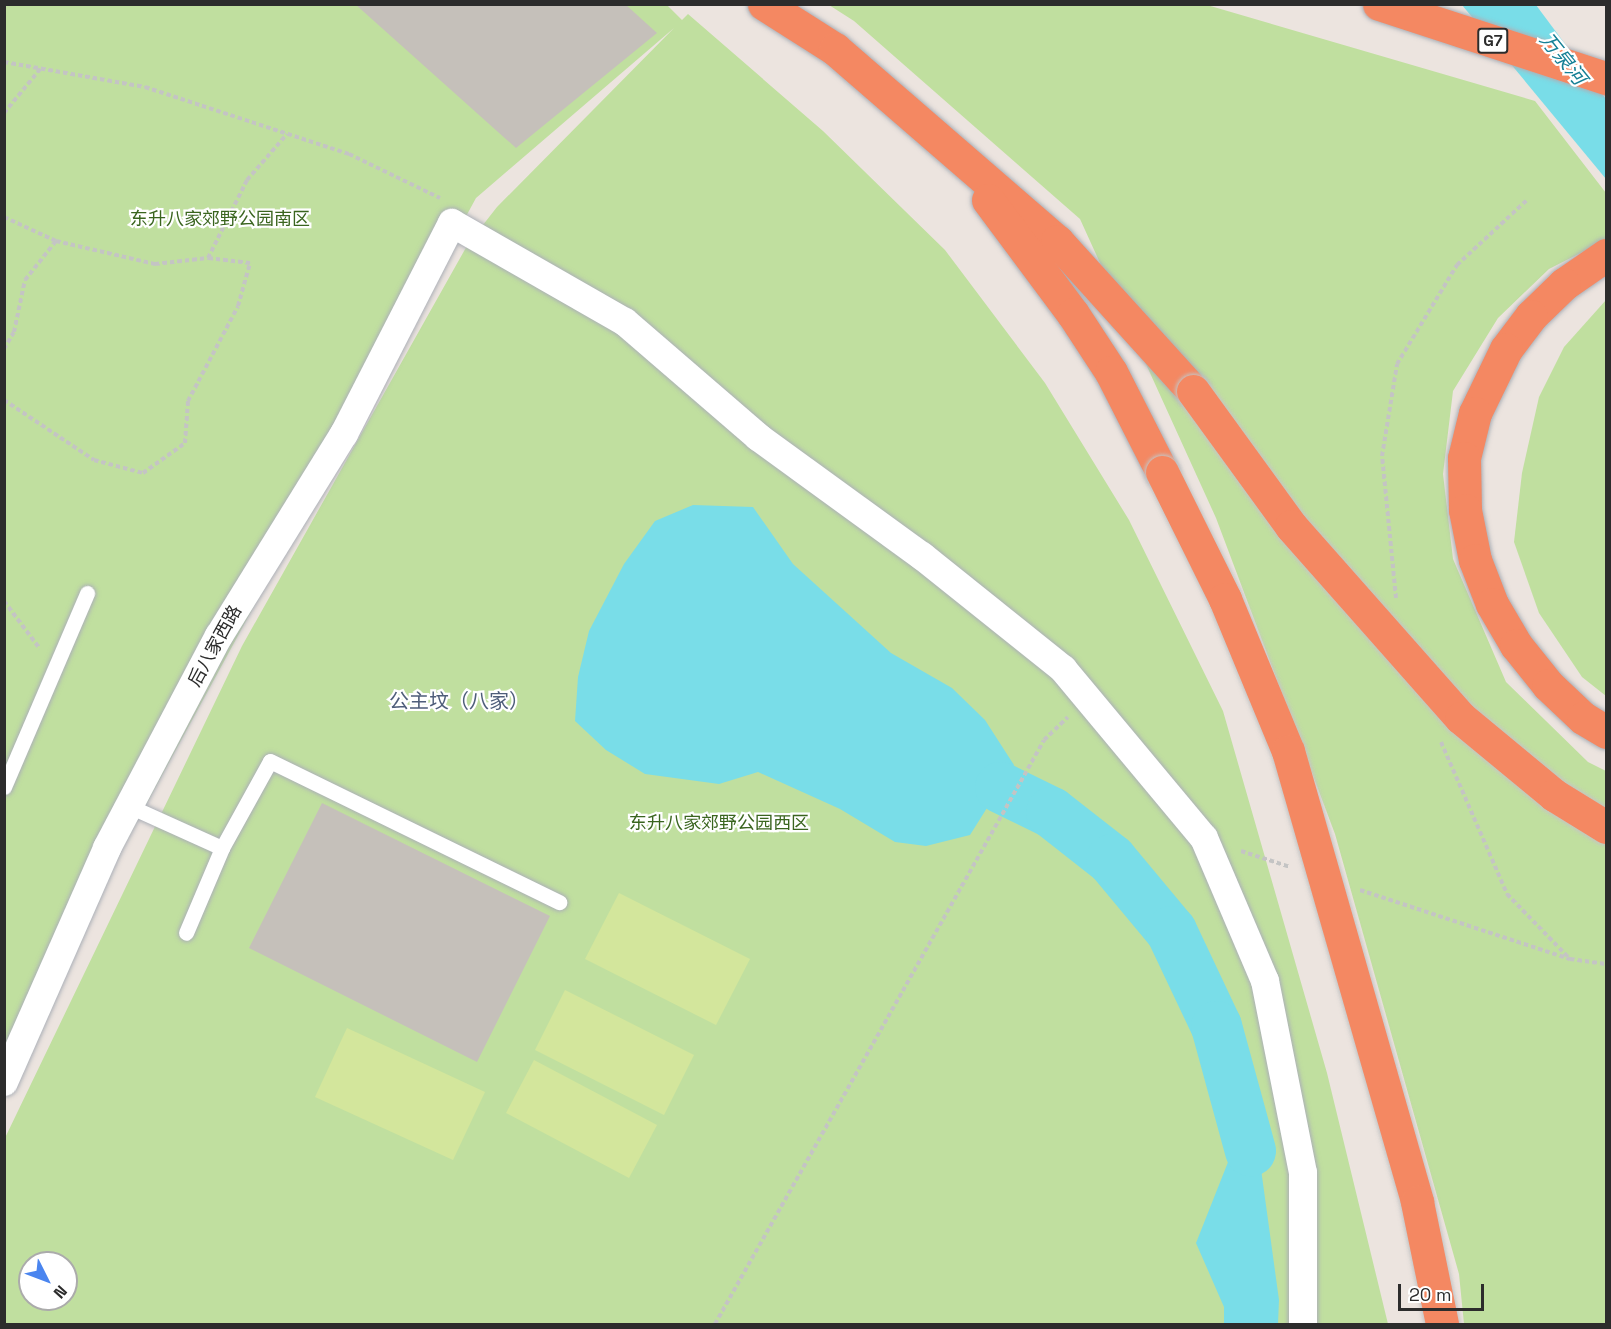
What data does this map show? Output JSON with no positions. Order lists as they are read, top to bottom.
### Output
{
  "streets": {
    "highway": ["G7"],
    "street": ["后八家西路"]
  },
  "districts": ["公主坟（八家）"],
  "water": ["万泉河"],
  "parks": ["东升八家郊野公园南区", "东升八家郊野公园西区"],
  "scale_bar": "20 m",
  "north": "bottom right"
}
